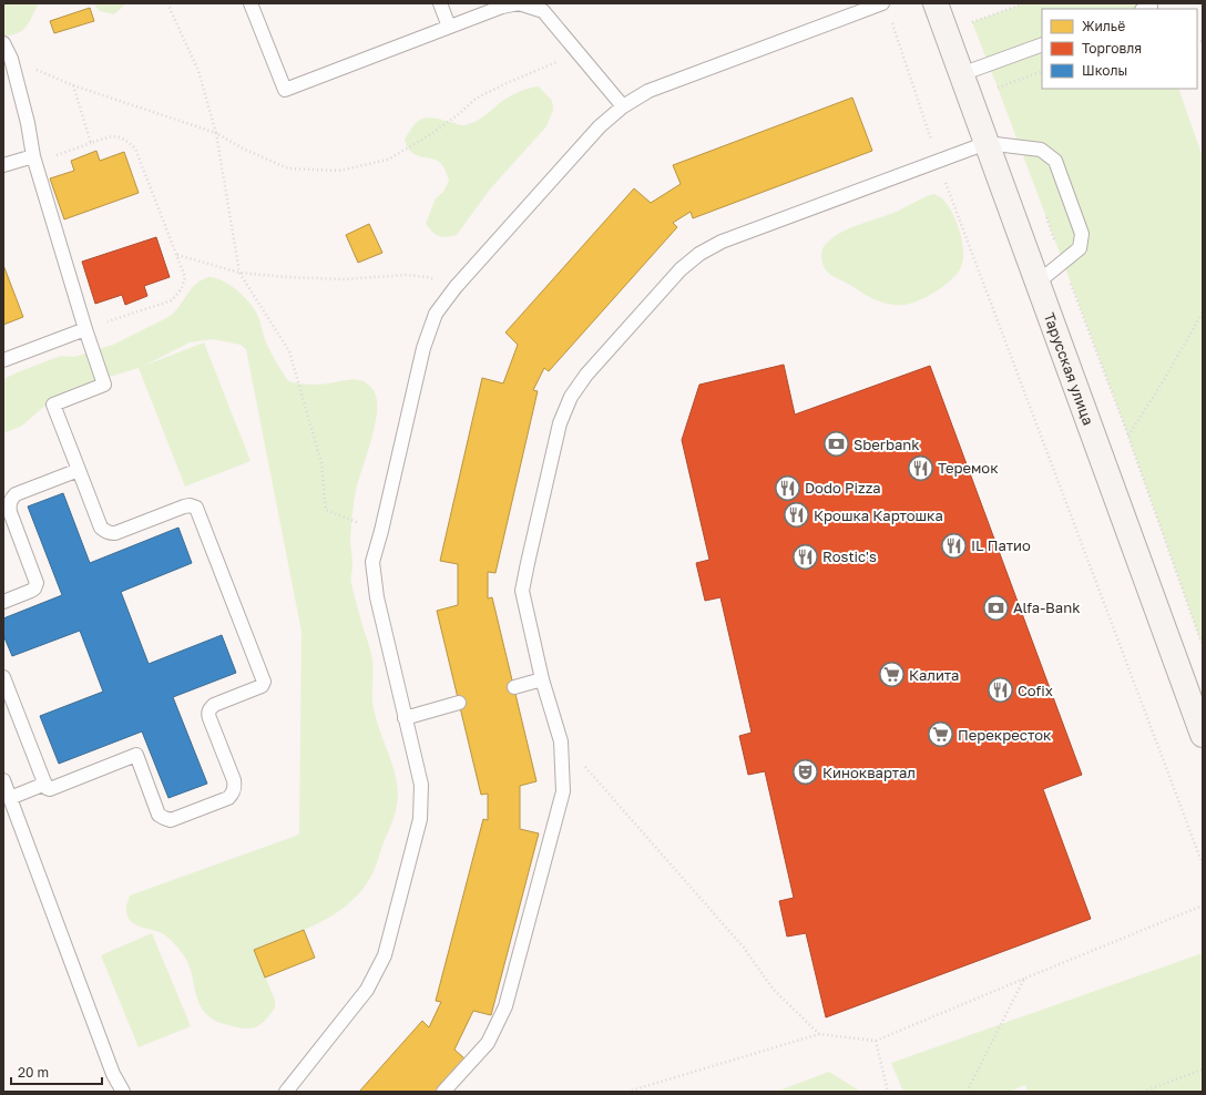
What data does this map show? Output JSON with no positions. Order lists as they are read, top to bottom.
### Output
{
  "streets": {
    "main road": ["Тарусская улица"]
  },
  "places": {
    "bank": ["Sberbank", "Alfa-Bank"],
    "restaurant": [
      "Теремок",
      "Dodo Pizza",
      "Крошка Картошка",
      "IL Патио",
      "Rostic's",
      "Cofix"
    ],
    "supermarket": ["Калита", "Перекресток"],
    "theatre": ["Киноквартал"]
  },
  "legend": ["Жильё", "Торговля", "Школы"],
  "scale_bar": "20 m"
}
